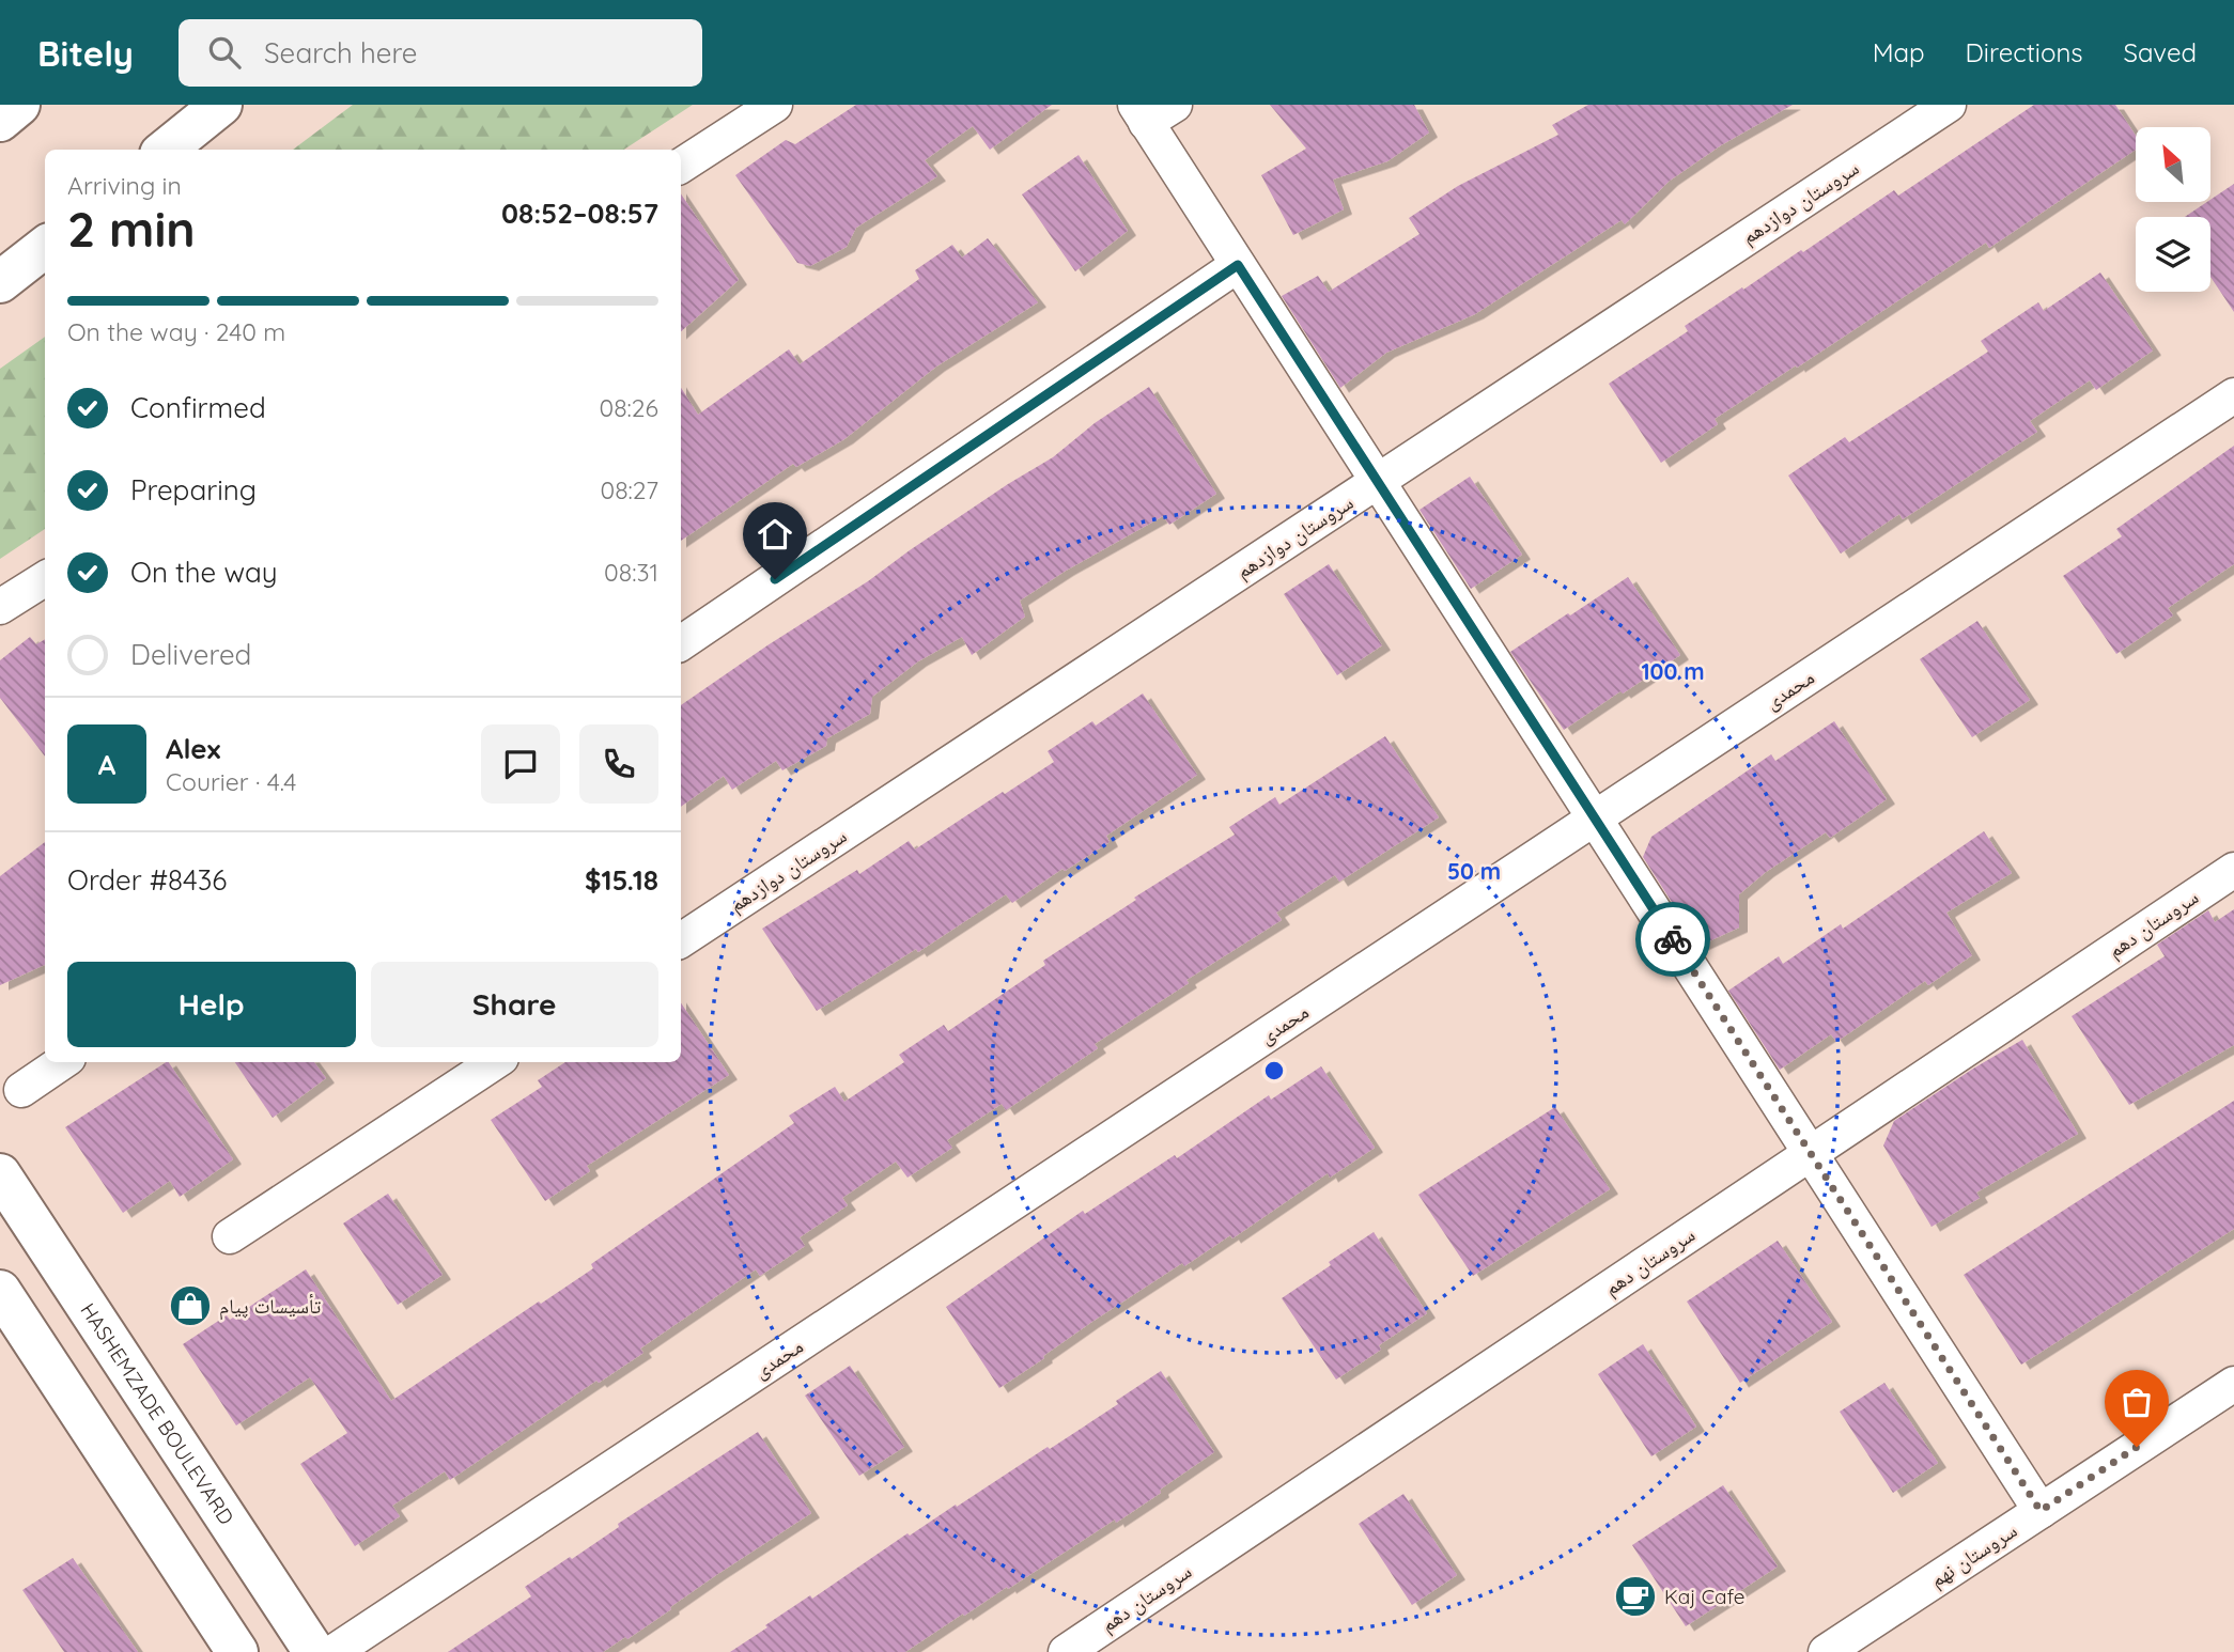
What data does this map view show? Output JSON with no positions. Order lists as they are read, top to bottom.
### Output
{
  "streets": {
    "main road": ["HASHEMZADE BOULEVARD"],
    "street": [
      "سروستان دوازدهم",
      "محمدی",
      "سروستان دهم",
      "سروستان نهم"
    ]
  },
  "places": {
    "shop": ["تأسیسات پیام"],
    "cafe": ["Kaj Cafe"]
  },
  "north": "top left",
  "page": {
    "header": "Bitely",
    "search": "Search here",
    "nav": ["Map", "Directions", "Saved"],
    "heading": ["2 min", "Arriving in", "08:52–08:57"],
    "panel": [
      "Alex",
      "Courier · 4.4",
      "Order #8436",
      "$15.18"
    ],
    "bar": "On the way · 240 m",
    "list": [
      ["Confirmed", "08:26"],
      ["Preparing", "08:27"],
      ["On the way", "08:31"],
      "Delivered"
    ],
    "round": "A",
    "buttons": ["Help", "Share"]
  },
  "rings": ["100 m", "50 m"]
}
